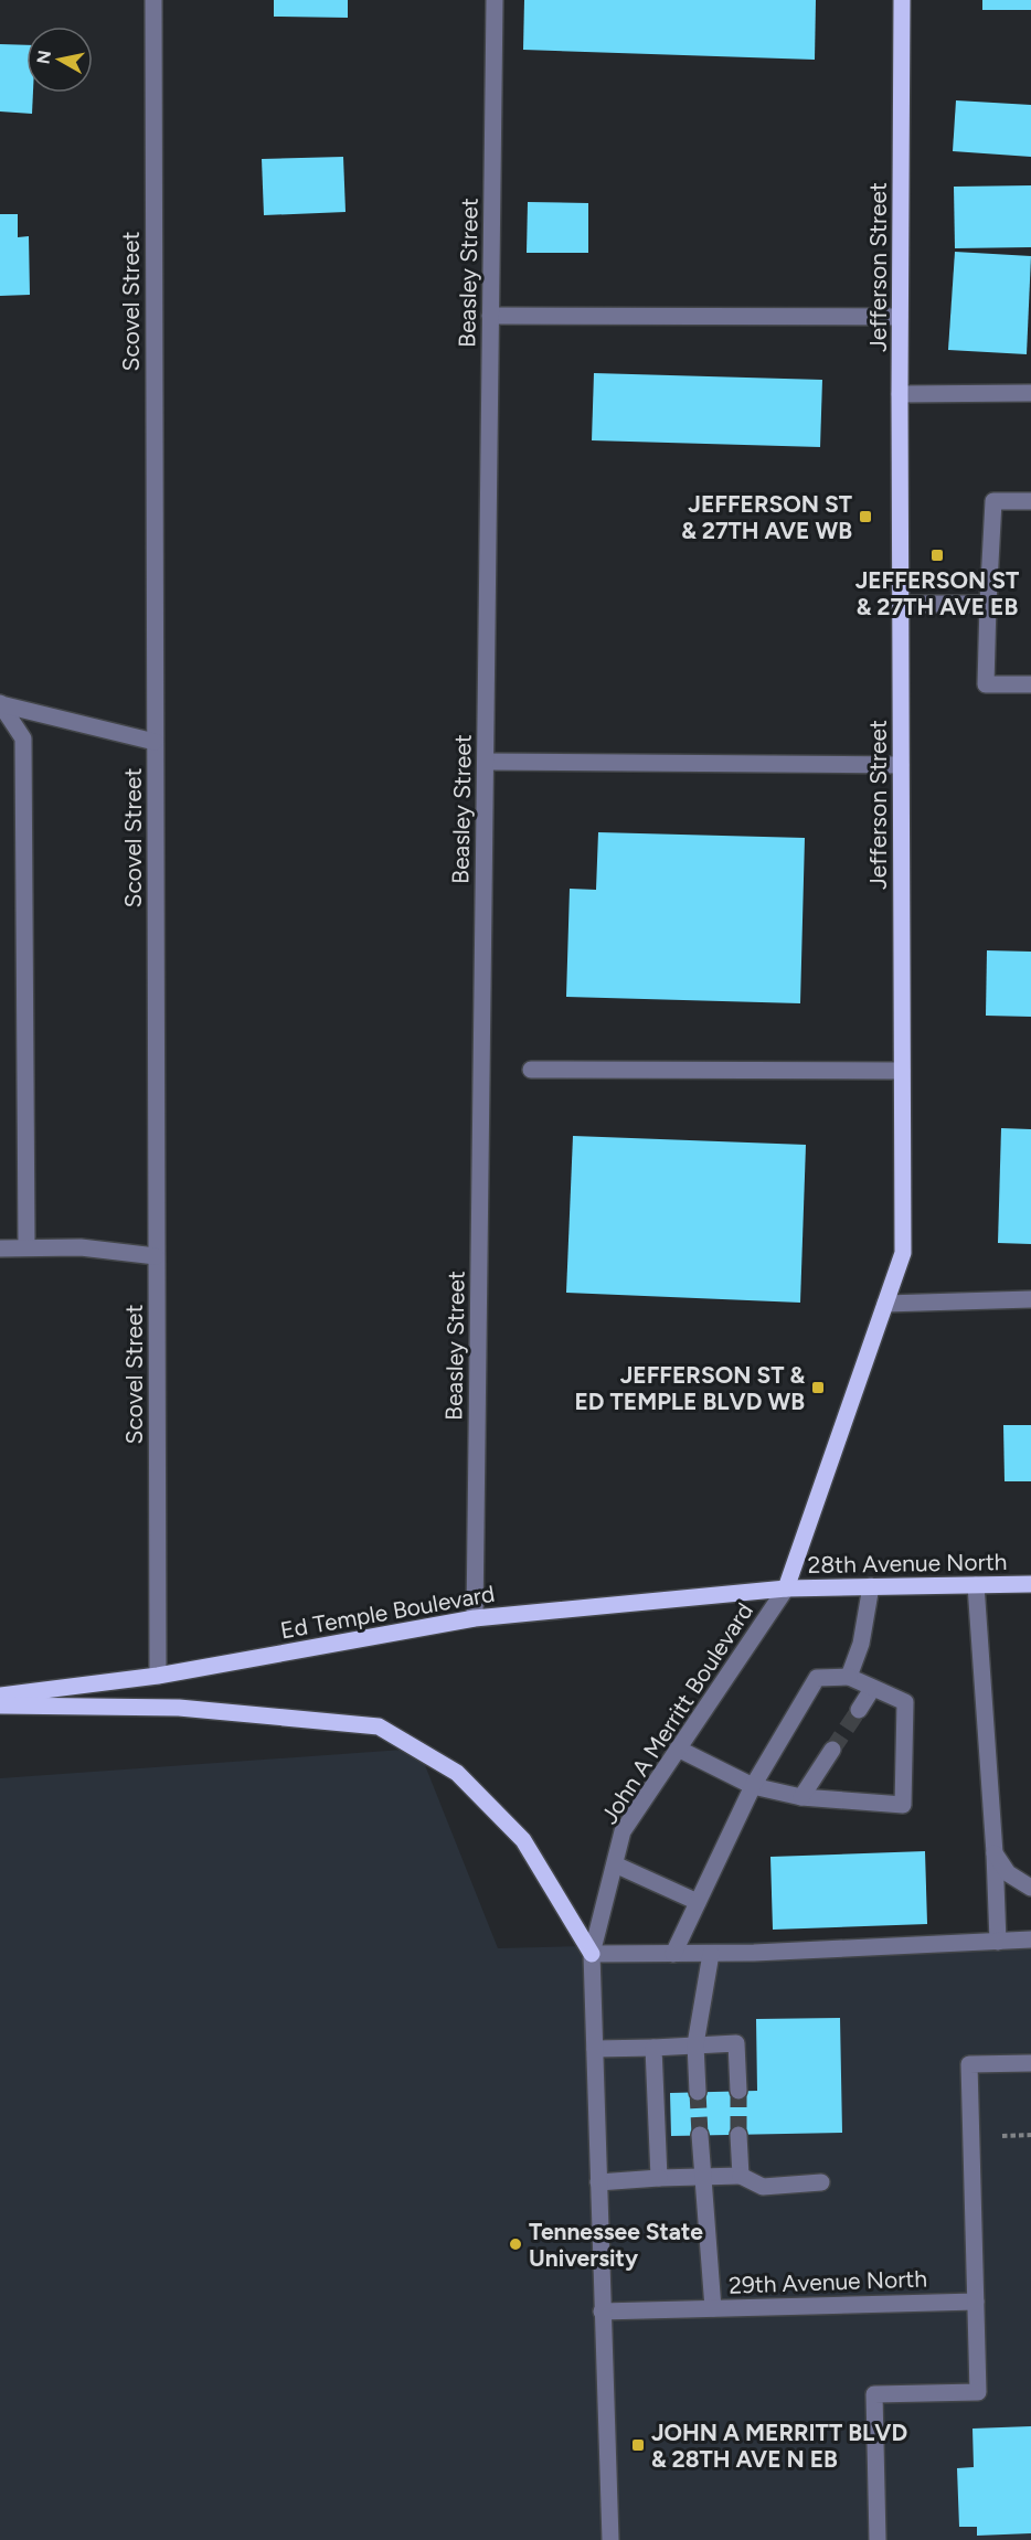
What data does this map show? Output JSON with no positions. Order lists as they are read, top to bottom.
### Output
{
  "streets": {
    "main road": ["Jefferson Street", "28th Avenue North", "Ed Temple Boulevard"],
    "street": [
      "Beasley Street",
      "Scovel Street",
      "John A Merritt Boulevard",
      "29th Avenue North"
    ]
  },
  "crossings": [
    ["Jefferson Street", "28th Avenue North"],
    ["Jefferson Street", "Ed Temple Boulevard"],
    ["Jefferson Street", "John A Merritt Boulevard"],
    ["Beasley Street", "Ed Temple Boulevard"],
    ["Scovel Street", "Ed Temple Boulevard"],
    ["28th Avenue North", "Ed Temple Boulevard"],
    ["28th Avenue North", "John A Merritt Boulevard"],
    ["Ed Temple Boulevard", "John A Merritt Boulevard"],
    ["John A Merritt Boulevard", "29th Avenue North"]
  ],
  "places": {
    "transit": [
      "JEFFERSON ST & 27TH AVE WB",
      "JEFFERSON ST & 27TH AVE EB",
      "JEFFERSON ST & ED TEMPLE BLVD WB",
      "JOHN A MERRITT BLVD & 28TH AVE N EB"
    ],
    "other": ["Tennessee State University"]
  },
  "north": "left"
}
